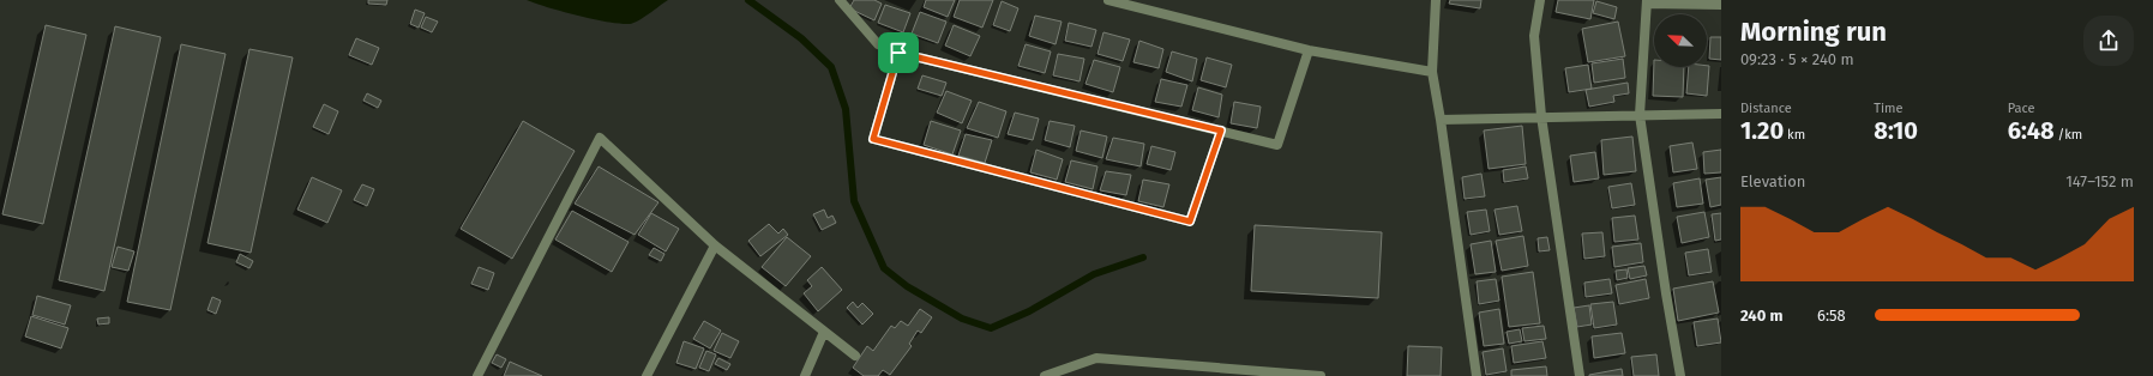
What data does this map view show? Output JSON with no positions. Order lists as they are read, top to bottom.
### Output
{
  "north": "top left",
  "page": {
    "heading": ["Morning run", "09:23 · 5 × 240 m"],
    "stats": [
      ["Distance", "1.20 km"],
      ["Time", "8:10"],
      ["Pace", "6:48 /km"]
    ],
    "chart": ["Elevation", "147–152 m"],
    "list": [
      {
        "name": "240 m",
        "note": "6:58"
      }
    ]
  }
}
